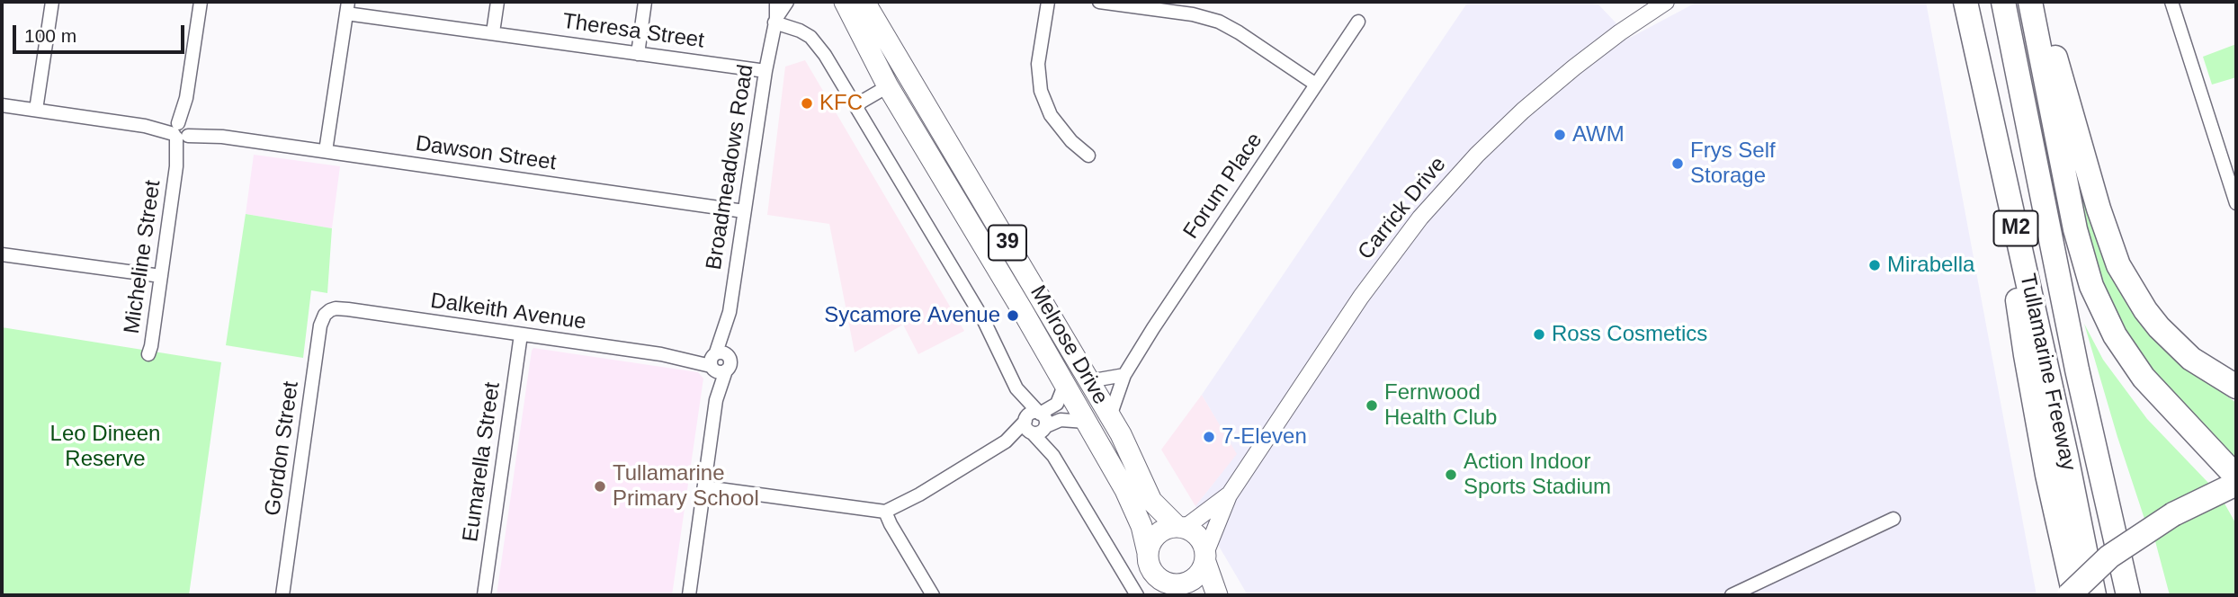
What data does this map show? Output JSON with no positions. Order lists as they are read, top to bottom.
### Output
{
  "streets": {
    "highway": ["M2", "Tullamarine Freeway"],
    "main road": ["39", "Melrose Drive"],
    "street": [
      "Theresa Street",
      "Dawson Street",
      "Broadmeadows Road",
      "Forum Place",
      "Carrick Drive",
      "Micheline Street",
      "Dalkeith Avenue",
      "Gordon Street",
      "Eumarella Street"
    ]
  },
  "crossings": [
    ["Theresa Street", "Broadmeadows Road"],
    ["Dawson Street", "Broadmeadows Road"],
    ["Dawson Street", "Micheline Street"],
    ["Broadmeadows Road", "Dalkeith Avenue"],
    ["Forum Place", "Melrose Drive"],
    ["Carrick Drive", "39"],
    ["Carrick Drive", "Melrose Drive"],
    ["39", "Melrose Drive"],
    ["Dalkeith Avenue", "Gordon Street"],
    ["Dalkeith Avenue", "Eumarella Street"]
  ],
  "parks": ["Leo Dineen Reserve"],
  "places": [
    "KFC",
    "AWM",
    "Frys Self Storage",
    "Mirabella",
    "Sycamore Avenue",
    "Ross Cosmetics",
    "Fernwood Health Club",
    "7-Eleven",
    "Action Indoor Sports Stadium",
    "Tullamarine Primary School"
  ],
  "scale_bar": "100 m"
}
